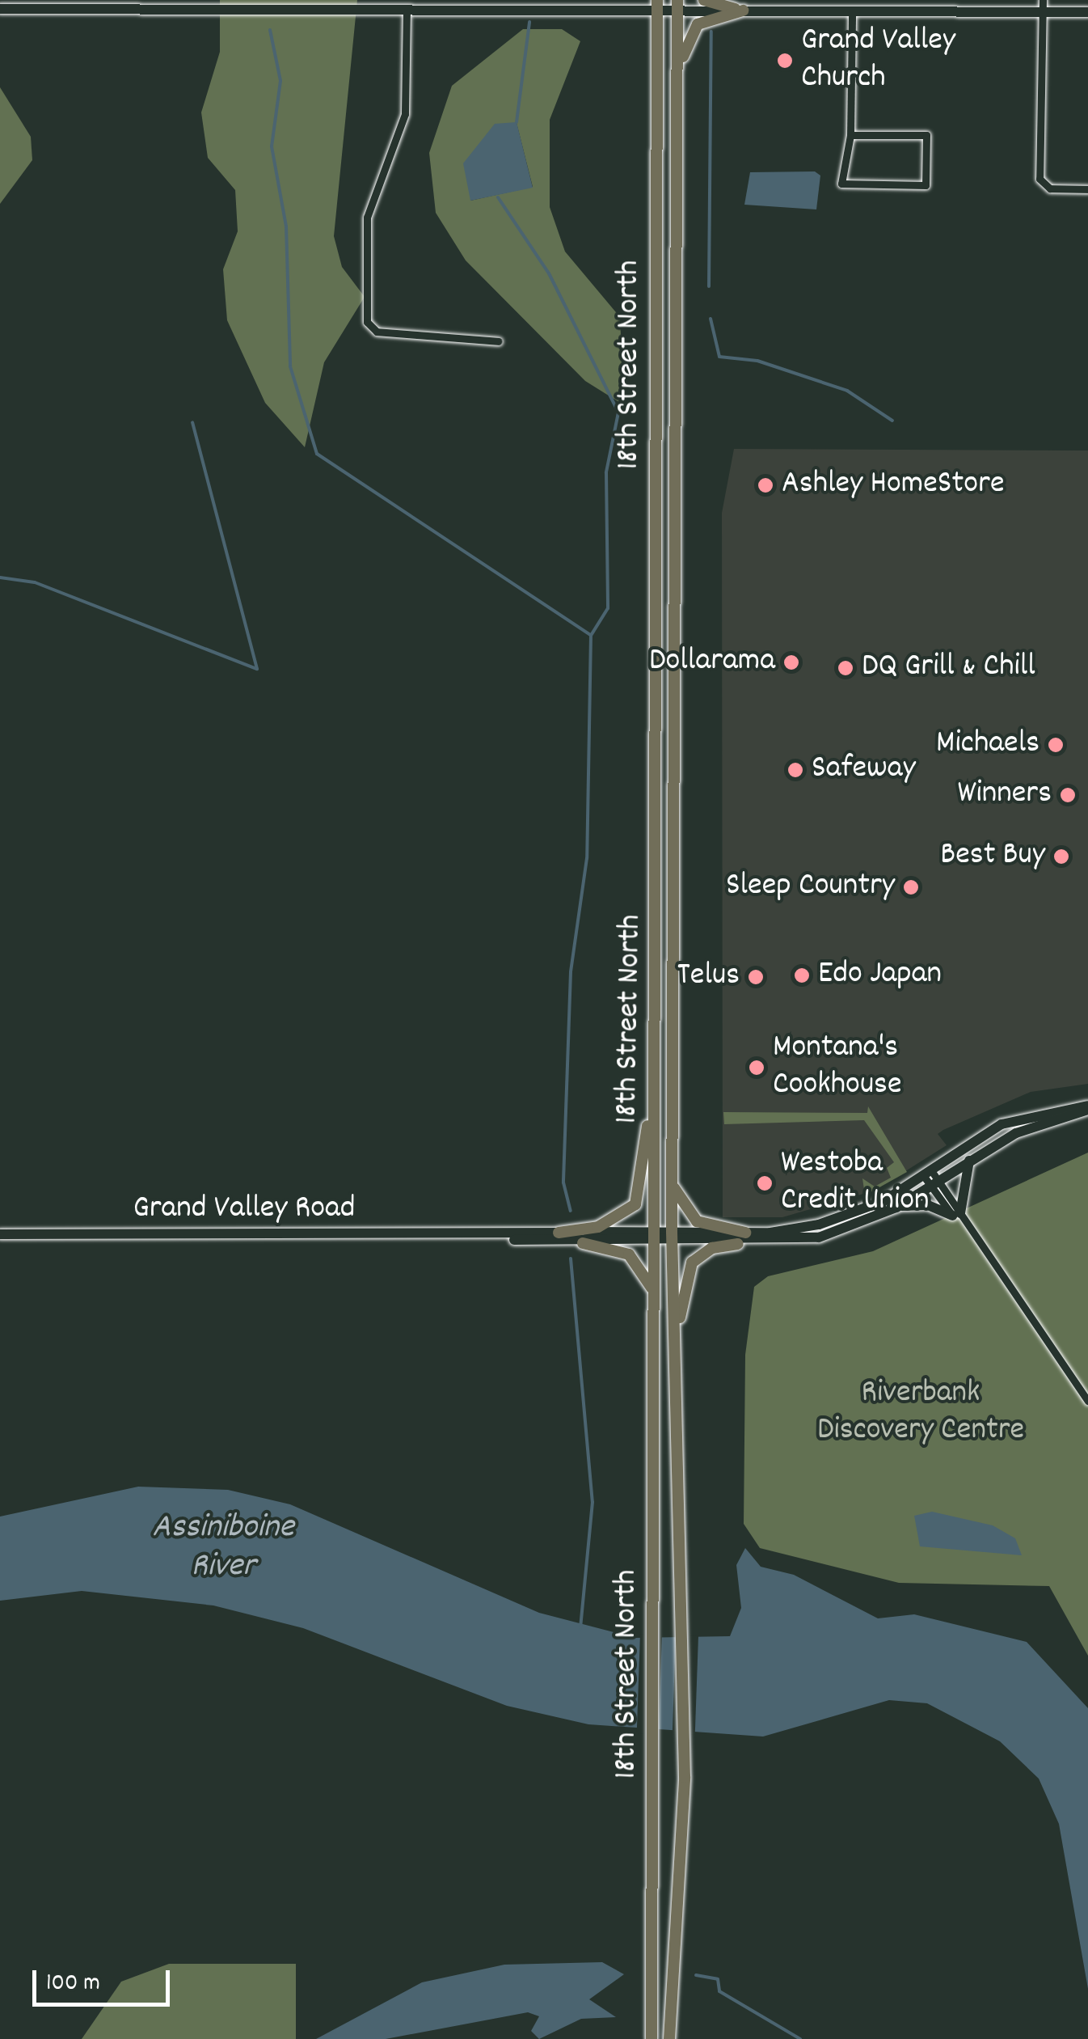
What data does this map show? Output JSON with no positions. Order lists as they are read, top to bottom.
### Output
{
  "streets": {
    "main road": ["18th Street North", "Grand Valley Road"]
  },
  "crossings": [
    ["18th Street North", "Grand Valley Road"]
  ],
  "water": ["Assiniboine River"],
  "parks": ["Riverbank Discovery Centre"],
  "places": [
    "Grand Valley Church",
    "Ashley HomeStore",
    "Dollarama",
    "DQ Grill & Chill",
    "Michaels",
    "Safeway",
    "Winners",
    "Best Buy",
    "Sleep Country",
    "Edo Japan",
    "Telus",
    "Montana's Cookhouse",
    "Westoba Credit Union"
  ],
  "scale_bar": "100 m"
}
